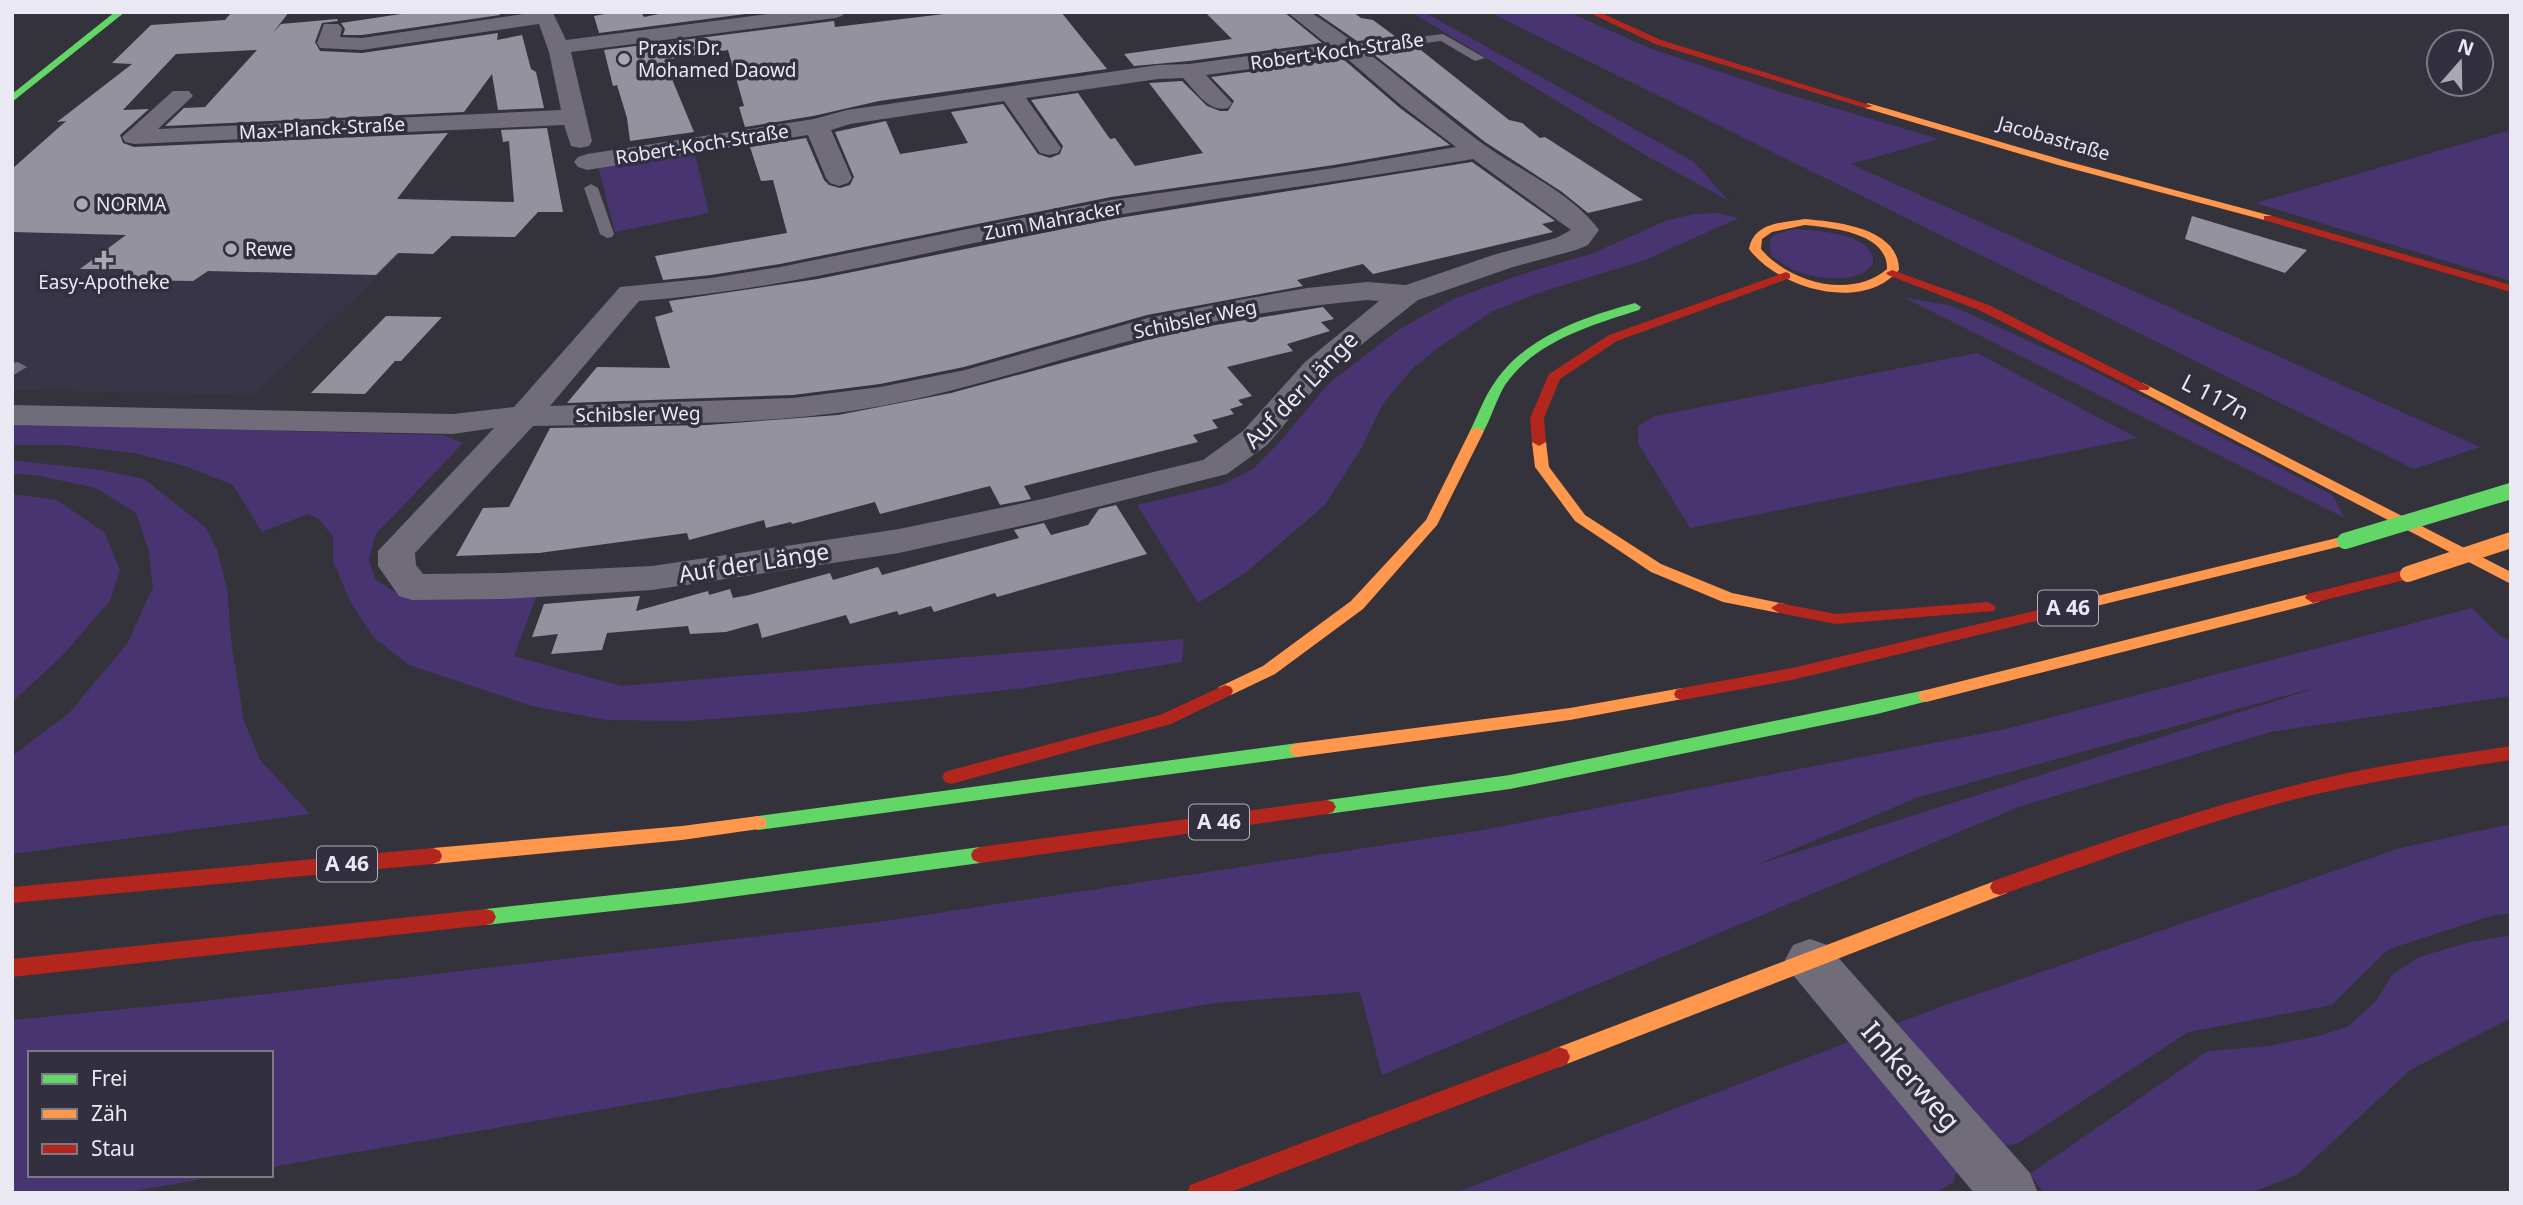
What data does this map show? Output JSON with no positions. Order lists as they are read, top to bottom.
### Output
{
  "streets": {
    "main road": ["Jacobastraße", "L 117n", "A 46"],
    "street": [
      "Robert-Koch-Straße",
      "Max-Planck-Straße",
      "Zum Mahracker",
      "Schibsler Weg",
      "Auf der Länge",
      "Imkerweg"
    ]
  },
  "crossings": [
    ["Robert-Koch-Straße", "Schibsler Weg"],
    ["Zum Mahracker", "Schibsler Weg"],
    ["Zum Mahracker", "Auf der Länge"],
    ["Schibsler Weg", "Auf der Länge"]
  ],
  "places": {
    "other": ["Praxis Dr. Mohamed Daowd", "NORMA", "Rewe"],
    "health": ["Easy-Apotheke"]
  },
  "legend": ["Frei", "Zäh", "Stau"],
  "north": "top"
}
